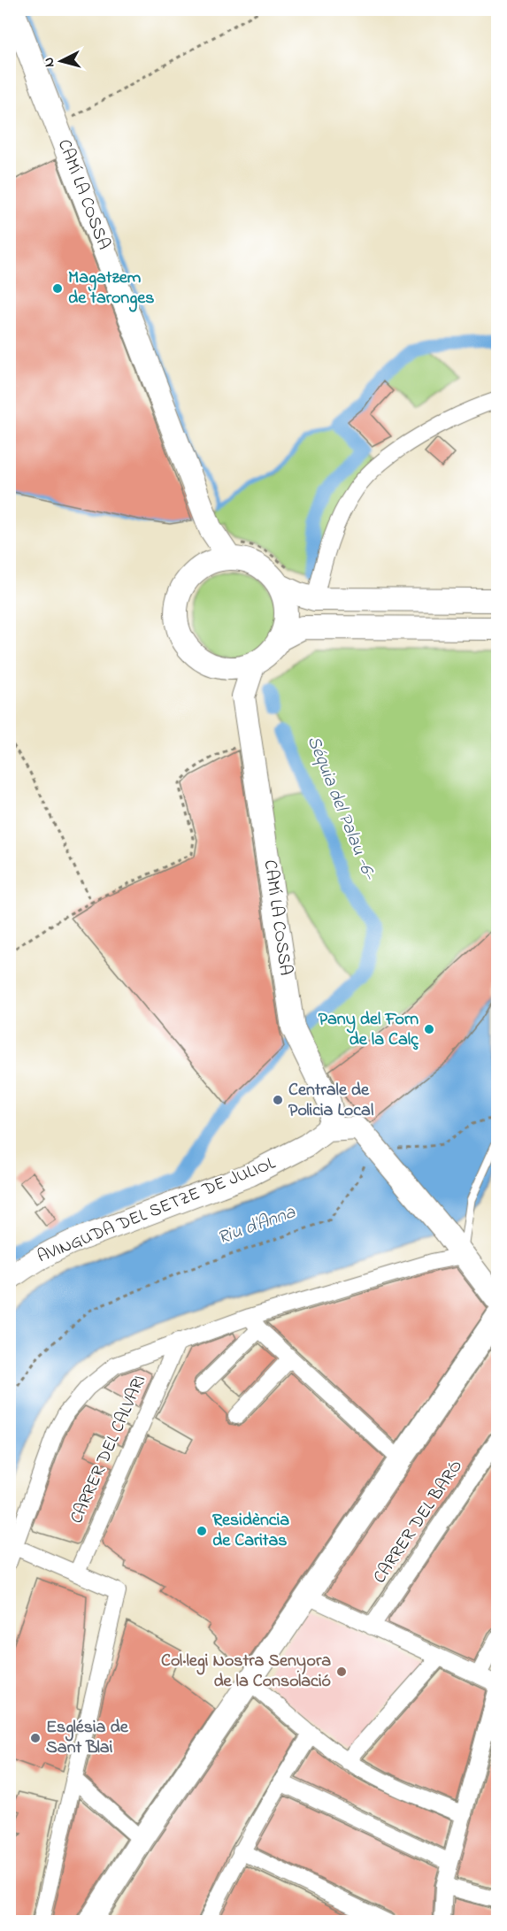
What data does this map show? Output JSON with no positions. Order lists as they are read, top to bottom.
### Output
{
  "streets": {
    "main road": ["CAMÍ LA COSSA", "AVINGUDA DEL SETZE DE JULIOL"],
    "street": ["CARRER DEL CALVARI", "CARRER DEL BARÓ"]
  },
  "crossings": [
    ["CAMÍ LA COSSA", "AVINGUDA DEL SETZE DE JULIOL"]
  ],
  "water": ["Séquia del Palau -6-", "Riu d'Anna"],
  "places": [
    "Magatzem de taronges",
    "Pany del Forn de la Calç",
    "Centrale de Policia Local",
    "Residència de Caritas",
    "Col·legi Nostra Senyora de la Consolació",
    "Església de Sant Blai"
  ],
  "north": "left"
}
